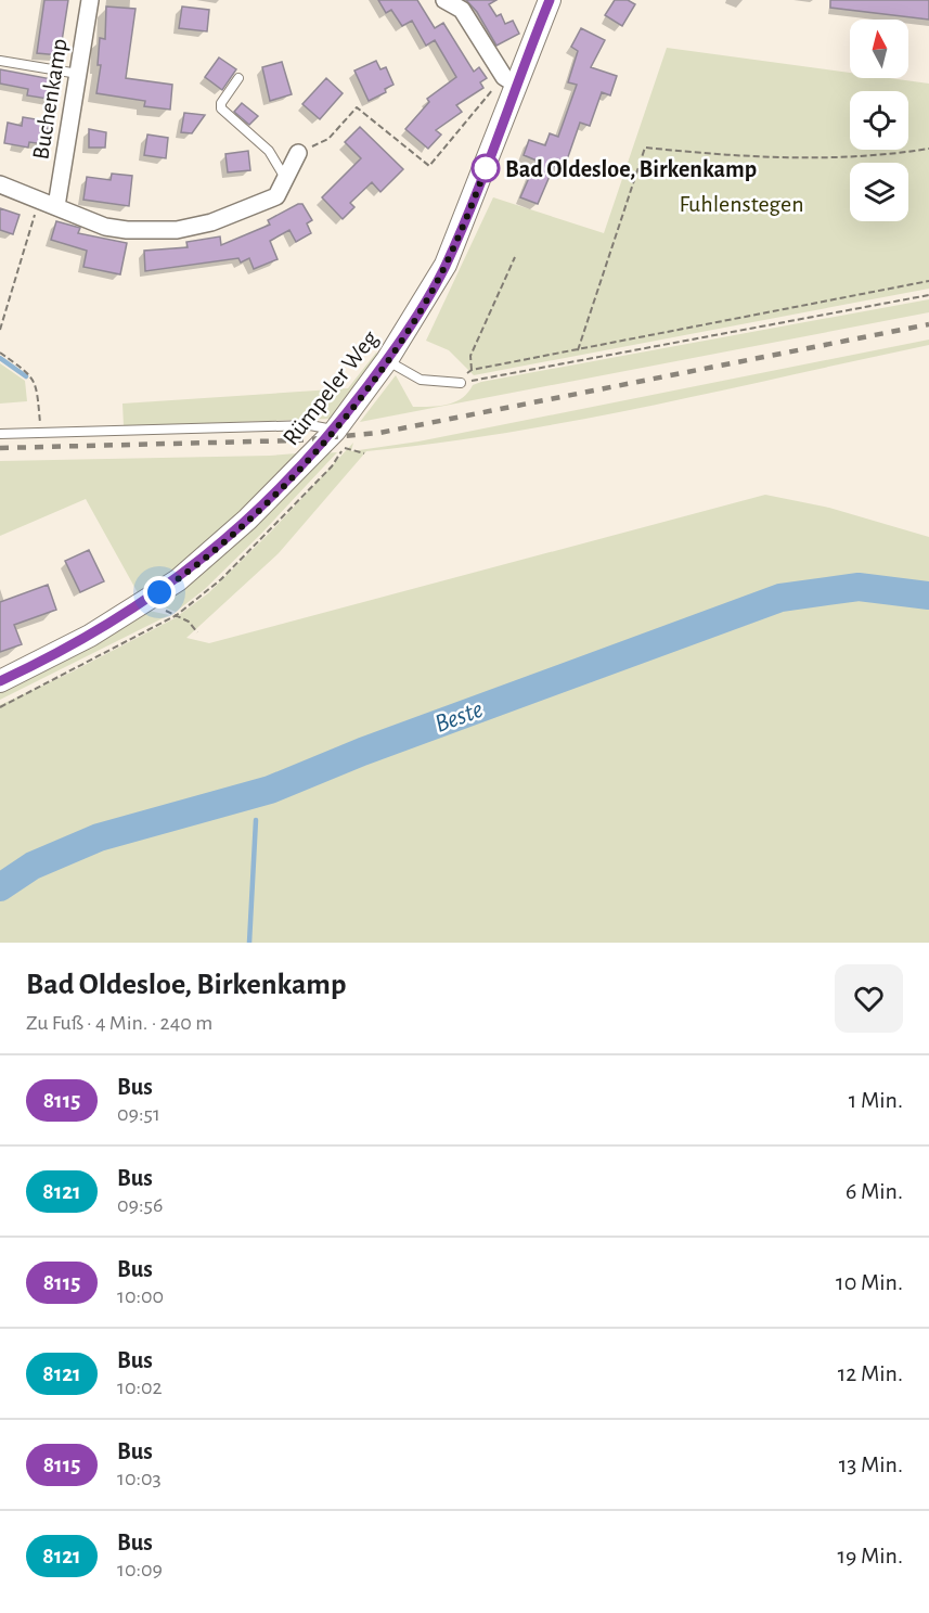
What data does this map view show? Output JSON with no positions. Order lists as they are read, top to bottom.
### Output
{
  "streets": {
    "street": ["Buchenkamp", "Rümpeler Weg"]
  },
  "water": ["Beste"],
  "parks": ["Fuhlenstegen"],
  "places": ["Bad Oldesloe, Birkenkamp"],
  "lines": ["bus line 8115"],
  "north": "top",
  "page": {
    "heading": ["Bad Oldesloe, Birkenkamp", "Zu Fuß · 4 Min. · 240 m"],
    "list": [
      {
        "mark": "8115",
        "name": "Bus",
        "note": "09:51",
        "value": "1 Min."
      },
      {
        "mark": "8121",
        "name": "Bus",
        "note": "09:56",
        "value": "6 Min."
      },
      {
        "mark": "8115",
        "name": "Bus",
        "note": "10:00",
        "value": "10 Min."
      },
      {
        "mark": "8121",
        "name": "Bus",
        "note": "10:02",
        "value": "12 Min."
      },
      {
        "mark": "8115",
        "name": "Bus",
        "note": "10:03",
        "value": "13 Min."
      },
      {
        "mark": "8121",
        "name": "Bus",
        "note": "10:09",
        "value": "19 Min."
      }
    ]
  }
}
